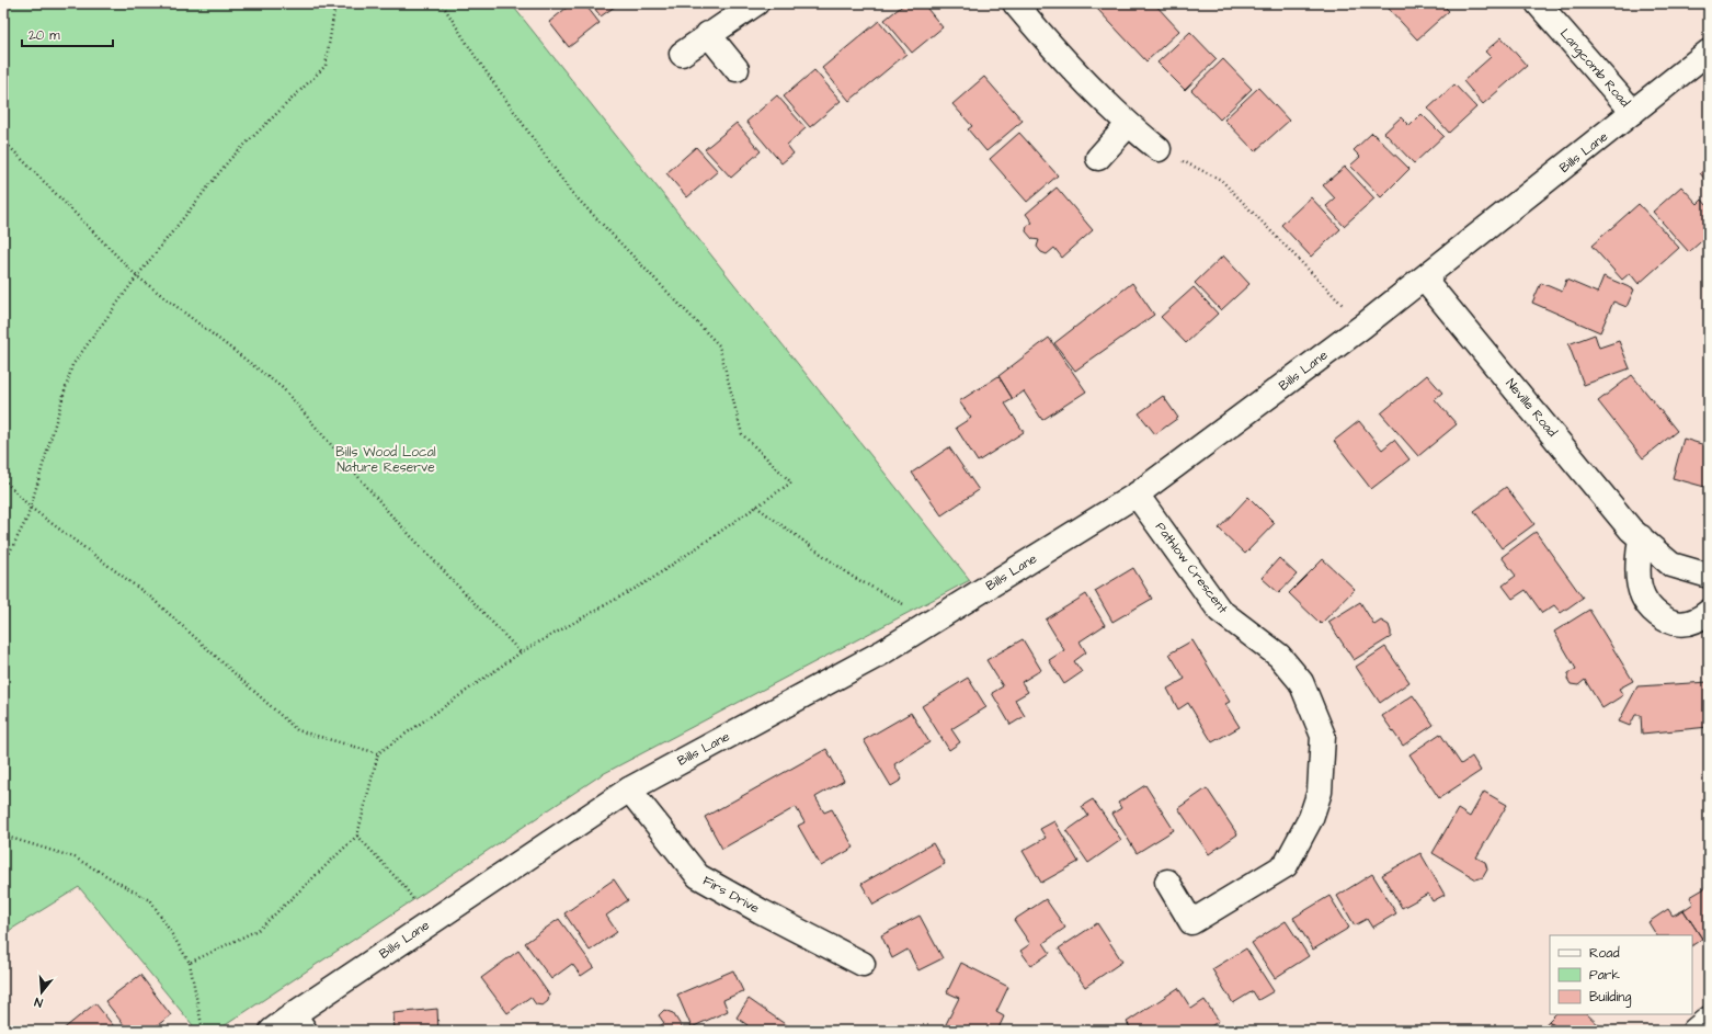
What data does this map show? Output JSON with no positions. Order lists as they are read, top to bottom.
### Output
{
  "streets": {
    "street": [
      "Langcomb Road",
      "Bills Lane",
      "Neville Road",
      "Pathlow Crescent",
      "Firs Drive"
    ]
  },
  "crossings": [
    ["Langcomb Road", "Bills Lane"],
    ["Bills Lane", "Neville Road"],
    ["Bills Lane", "Pathlow Crescent"],
    ["Bills Lane", "Firs Drive"]
  ],
  "parks": ["Bills Wood Local Nature Reserve"],
  "legend": ["Road", "Park", "Building"],
  "scale_bar": "20 m",
  "north": "bottom"
}
